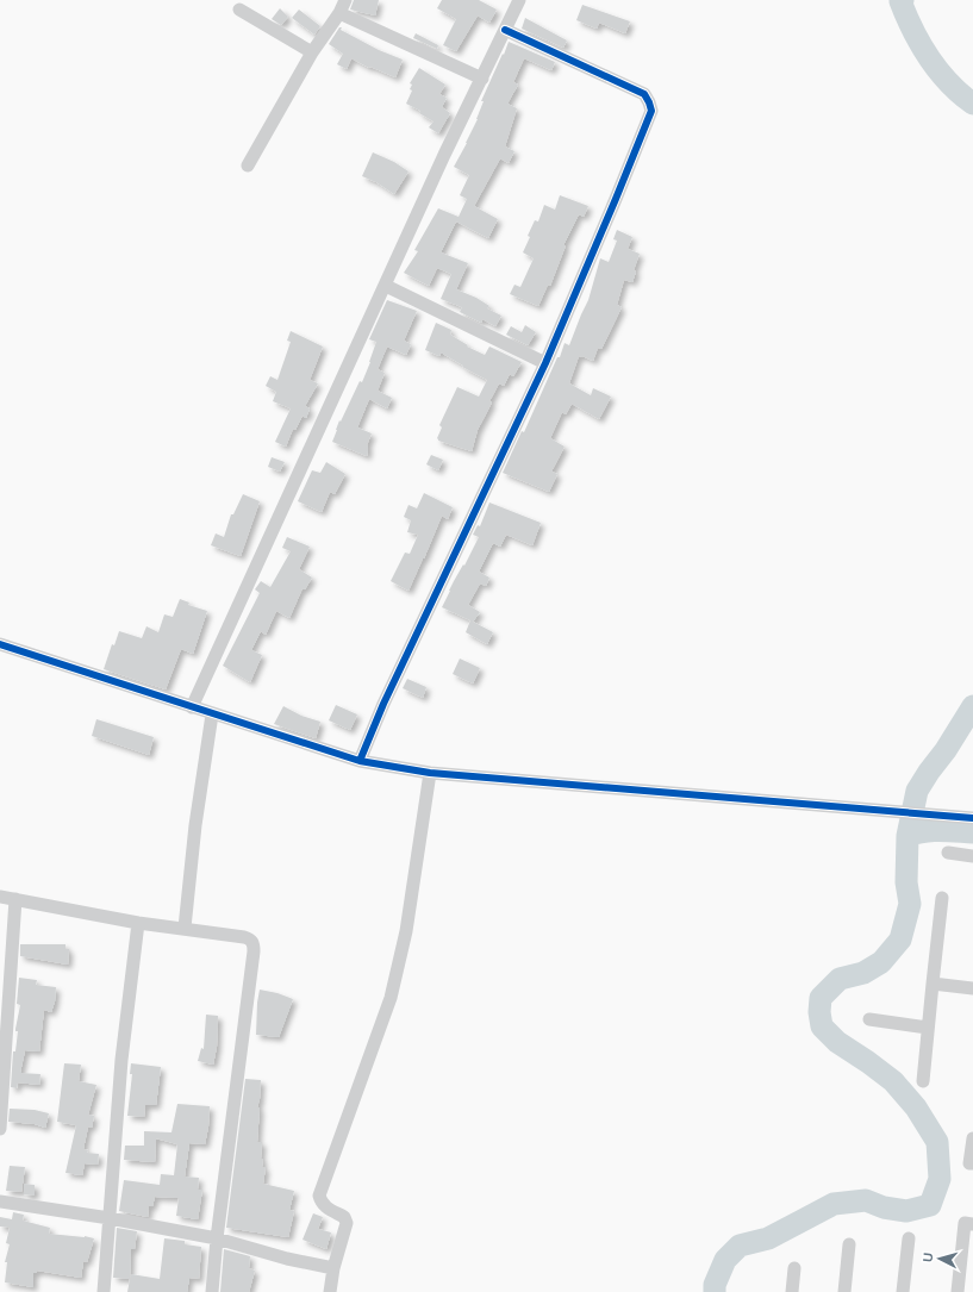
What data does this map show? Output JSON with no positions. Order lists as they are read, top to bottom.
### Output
{
  "north": "left"
}
